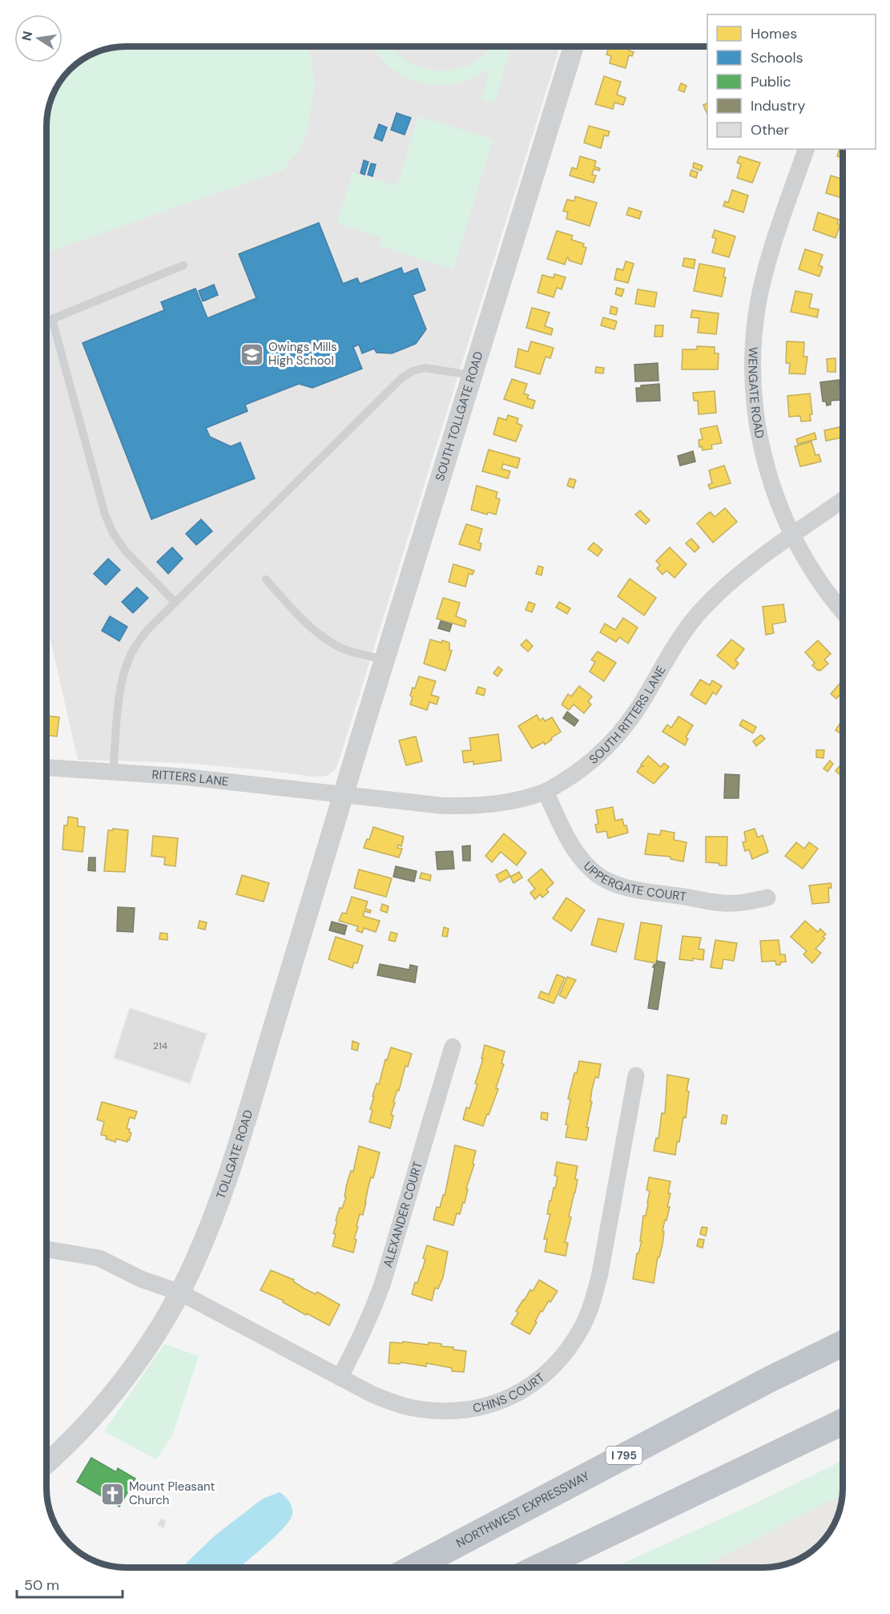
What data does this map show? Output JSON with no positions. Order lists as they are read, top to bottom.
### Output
{
  "streets": {
    "highway": ["I 795", "NORTHWEST EXPRESSWAY"],
    "street": [
      "WENGATE ROAD",
      "SOUTH TOLLGATE ROAD",
      "SOUTH RITTERS LANE",
      "RITTERS LANE",
      "UPPERGATE COURT",
      "TOLLGATE ROAD",
      "ALEXANDER COURT",
      "CHINS COURT"
    ]
  },
  "crossings": [
    ["WENGATE ROAD", "SOUTH RITTERS LANE"],
    ["SOUTH TOLLGATE ROAD", "SOUTH RITTERS LANE"],
    ["SOUTH TOLLGATE ROAD", "RITTERS LANE"],
    ["SOUTH TOLLGATE ROAD", "TOLLGATE ROAD"],
    ["SOUTH RITTERS LANE", "RITTERS LANE"],
    ["SOUTH RITTERS LANE", "UPPERGATE COURT"],
    ["SOUTH RITTERS LANE", "TOLLGATE ROAD"],
    ["RITTERS LANE", "TOLLGATE ROAD"],
    ["TOLLGATE ROAD", "CHINS COURT"],
    ["ALEXANDER COURT", "CHINS COURT"]
  ],
  "places": {
    "school or university": ["Owings Mills High School"],
    "church": ["Mount Pleasant Church"]
  },
  "house_numbers": ["214"],
  "legend": [
    "Homes",
    "Schools",
    "Public",
    "Industry",
    "Other"
  ],
  "scale_bar": "50 m",
  "north": "left"
}
